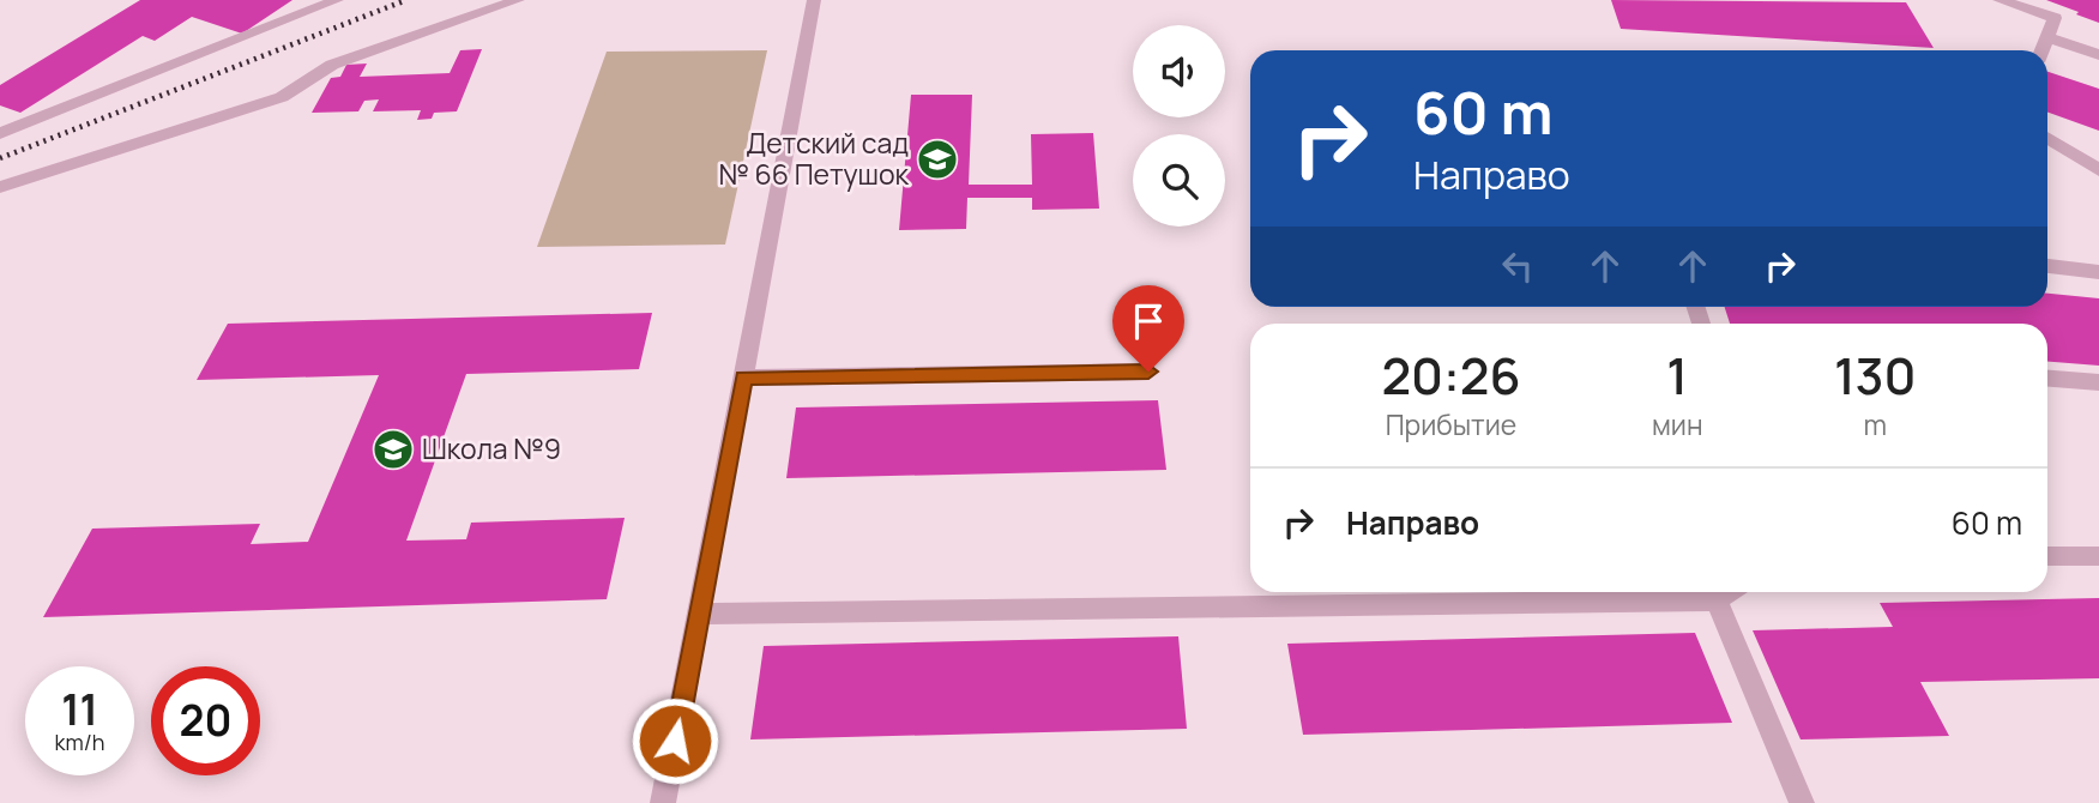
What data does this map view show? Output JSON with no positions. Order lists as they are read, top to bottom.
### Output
{
  "places": {
    "school or university": ["Детский сад № 66 Петушок", "Школа №9"]
  },
  "page": {
    "turn": ["60 m", "Направо"],
    "eta": [
      "20:26",
      "Прибытие",
      "1",
      "мин",
      "130",
      "m"
    ],
    "list": [
      {
        "name": "Направо",
        "value": "60 m"
      }
    ],
    "speed": "11 km/h",
    "limit": "20"
  }
}
